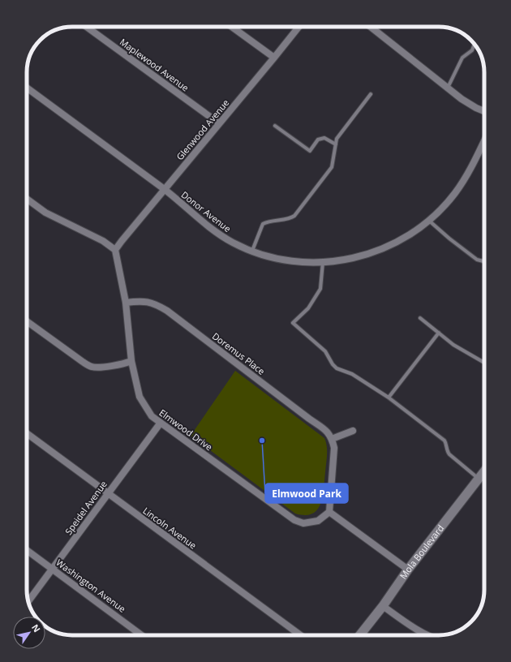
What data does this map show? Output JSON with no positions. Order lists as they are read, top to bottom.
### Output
{
  "streets": {
    "street": [
      "Maplewood Avenue",
      "Glenwood Avenue",
      "Donor Avenue",
      "Doremus Place",
      "Elmwood Drive",
      "Speidel Avenue",
      "Lincoln Avenue",
      "Mola Boulevard",
      "Washington Avenue"
    ]
  },
  "crossings": [
    ["Maplewood Avenue", "Glenwood Avenue"],
    ["Glenwood Avenue", "Donor Avenue"],
    ["Glenwood Avenue", "Elmwood Drive"],
    ["Doremus Place", "Elmwood Drive"],
    ["Elmwood Drive", "Speidel Avenue"],
    ["Speidel Avenue", "Lincoln Avenue"],
    ["Speidel Avenue", "Washington Avenue"]
  ],
  "places": ["Elmwood Park"],
  "north": "top right"
}
